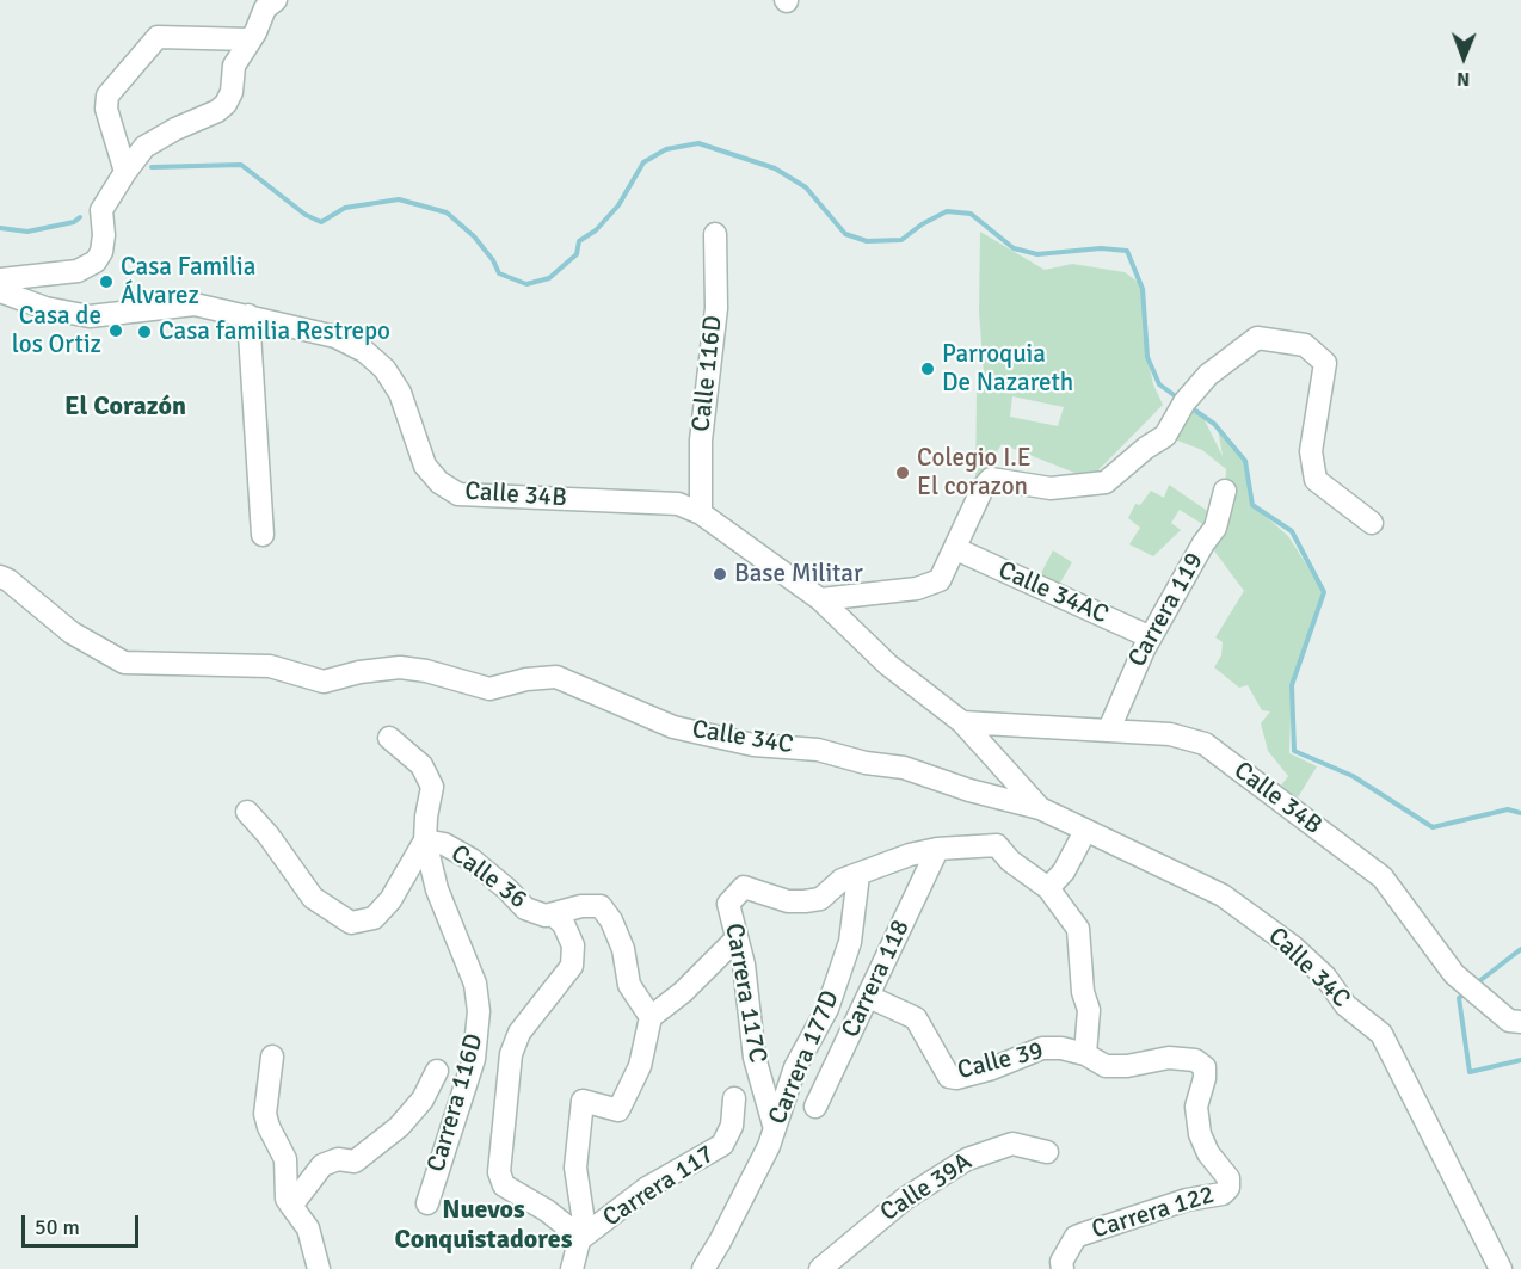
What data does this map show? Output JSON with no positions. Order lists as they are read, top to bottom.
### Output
{
  "streets": {
    "street": [
      "Calle 116D",
      "Calle 34B",
      "Calle 34AC",
      "Carrera 119",
      "Calle 34C",
      "Calle 36",
      "Carrera 118",
      "Carrera 117C",
      "Carrera 177D",
      "Calle 39",
      "Carrera 116D",
      "Carrera 117",
      "Calle 39A",
      "Carrera 122"
    ]
  },
  "crossings": [
    ["Calle 116D", "Calle 34B"],
    ["Calle 34B", "Carrera 119"],
    ["Calle 34B", "Calle 34C"],
    ["Calle 34AC", "Carrera 119"],
    ["Calle 36", "Carrera 116D"],
    ["Carrera 118", "Calle 39"],
    ["Carrera 117C", "Carrera 177D"],
    ["Calle 39", "Carrera 122"]
  ],
  "districts": ["El Corazón", "Nuevos Conquistadores"],
  "places": [
    "Casa Familia Álvarez",
    "Casa de los Ortiz",
    "Casa familia Restrepo",
    "Parroquia De Nazareth",
    "Colegio I.E El corazon",
    "Base Militar"
  ],
  "scale_bar": "50 m",
  "north": "bottom"
}
